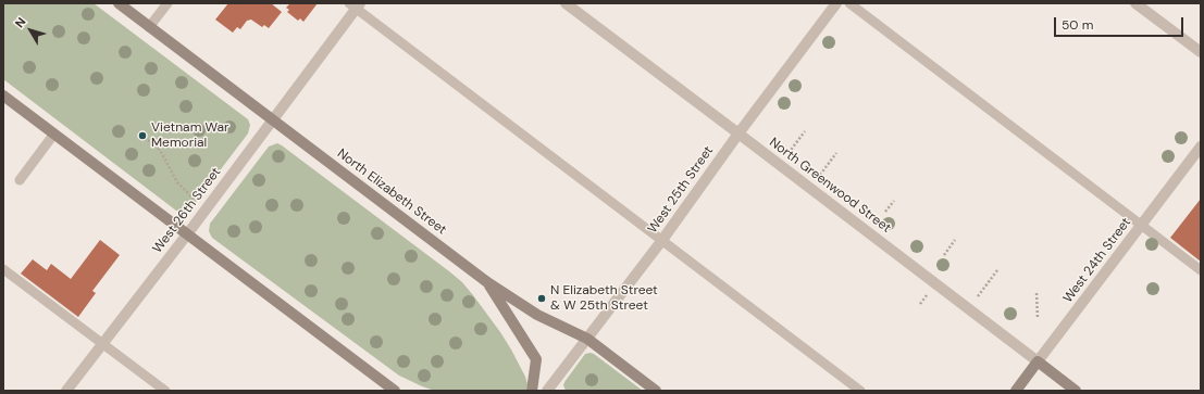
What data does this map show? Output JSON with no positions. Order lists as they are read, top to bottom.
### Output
{
  "streets": {
    "main road": ["North Greenwood Street", "North Elizabeth Street", "West 24th Street"],
    "street": ["West 25th Street", "West 26th Street"]
  },
  "crossings": [
    ["North Greenwood Street", "West 25th Street"],
    ["North Greenwood Street", "West 24th Street"],
    ["West 25th Street", "North Elizabeth Street"],
    ["North Elizabeth Street", "West 26th Street"]
  ],
  "places": ["Vietnam War Memorial", "N Elizabeth Street & W 25th Street"],
  "scale_bar": "50 m",
  "north": "top left"
}
